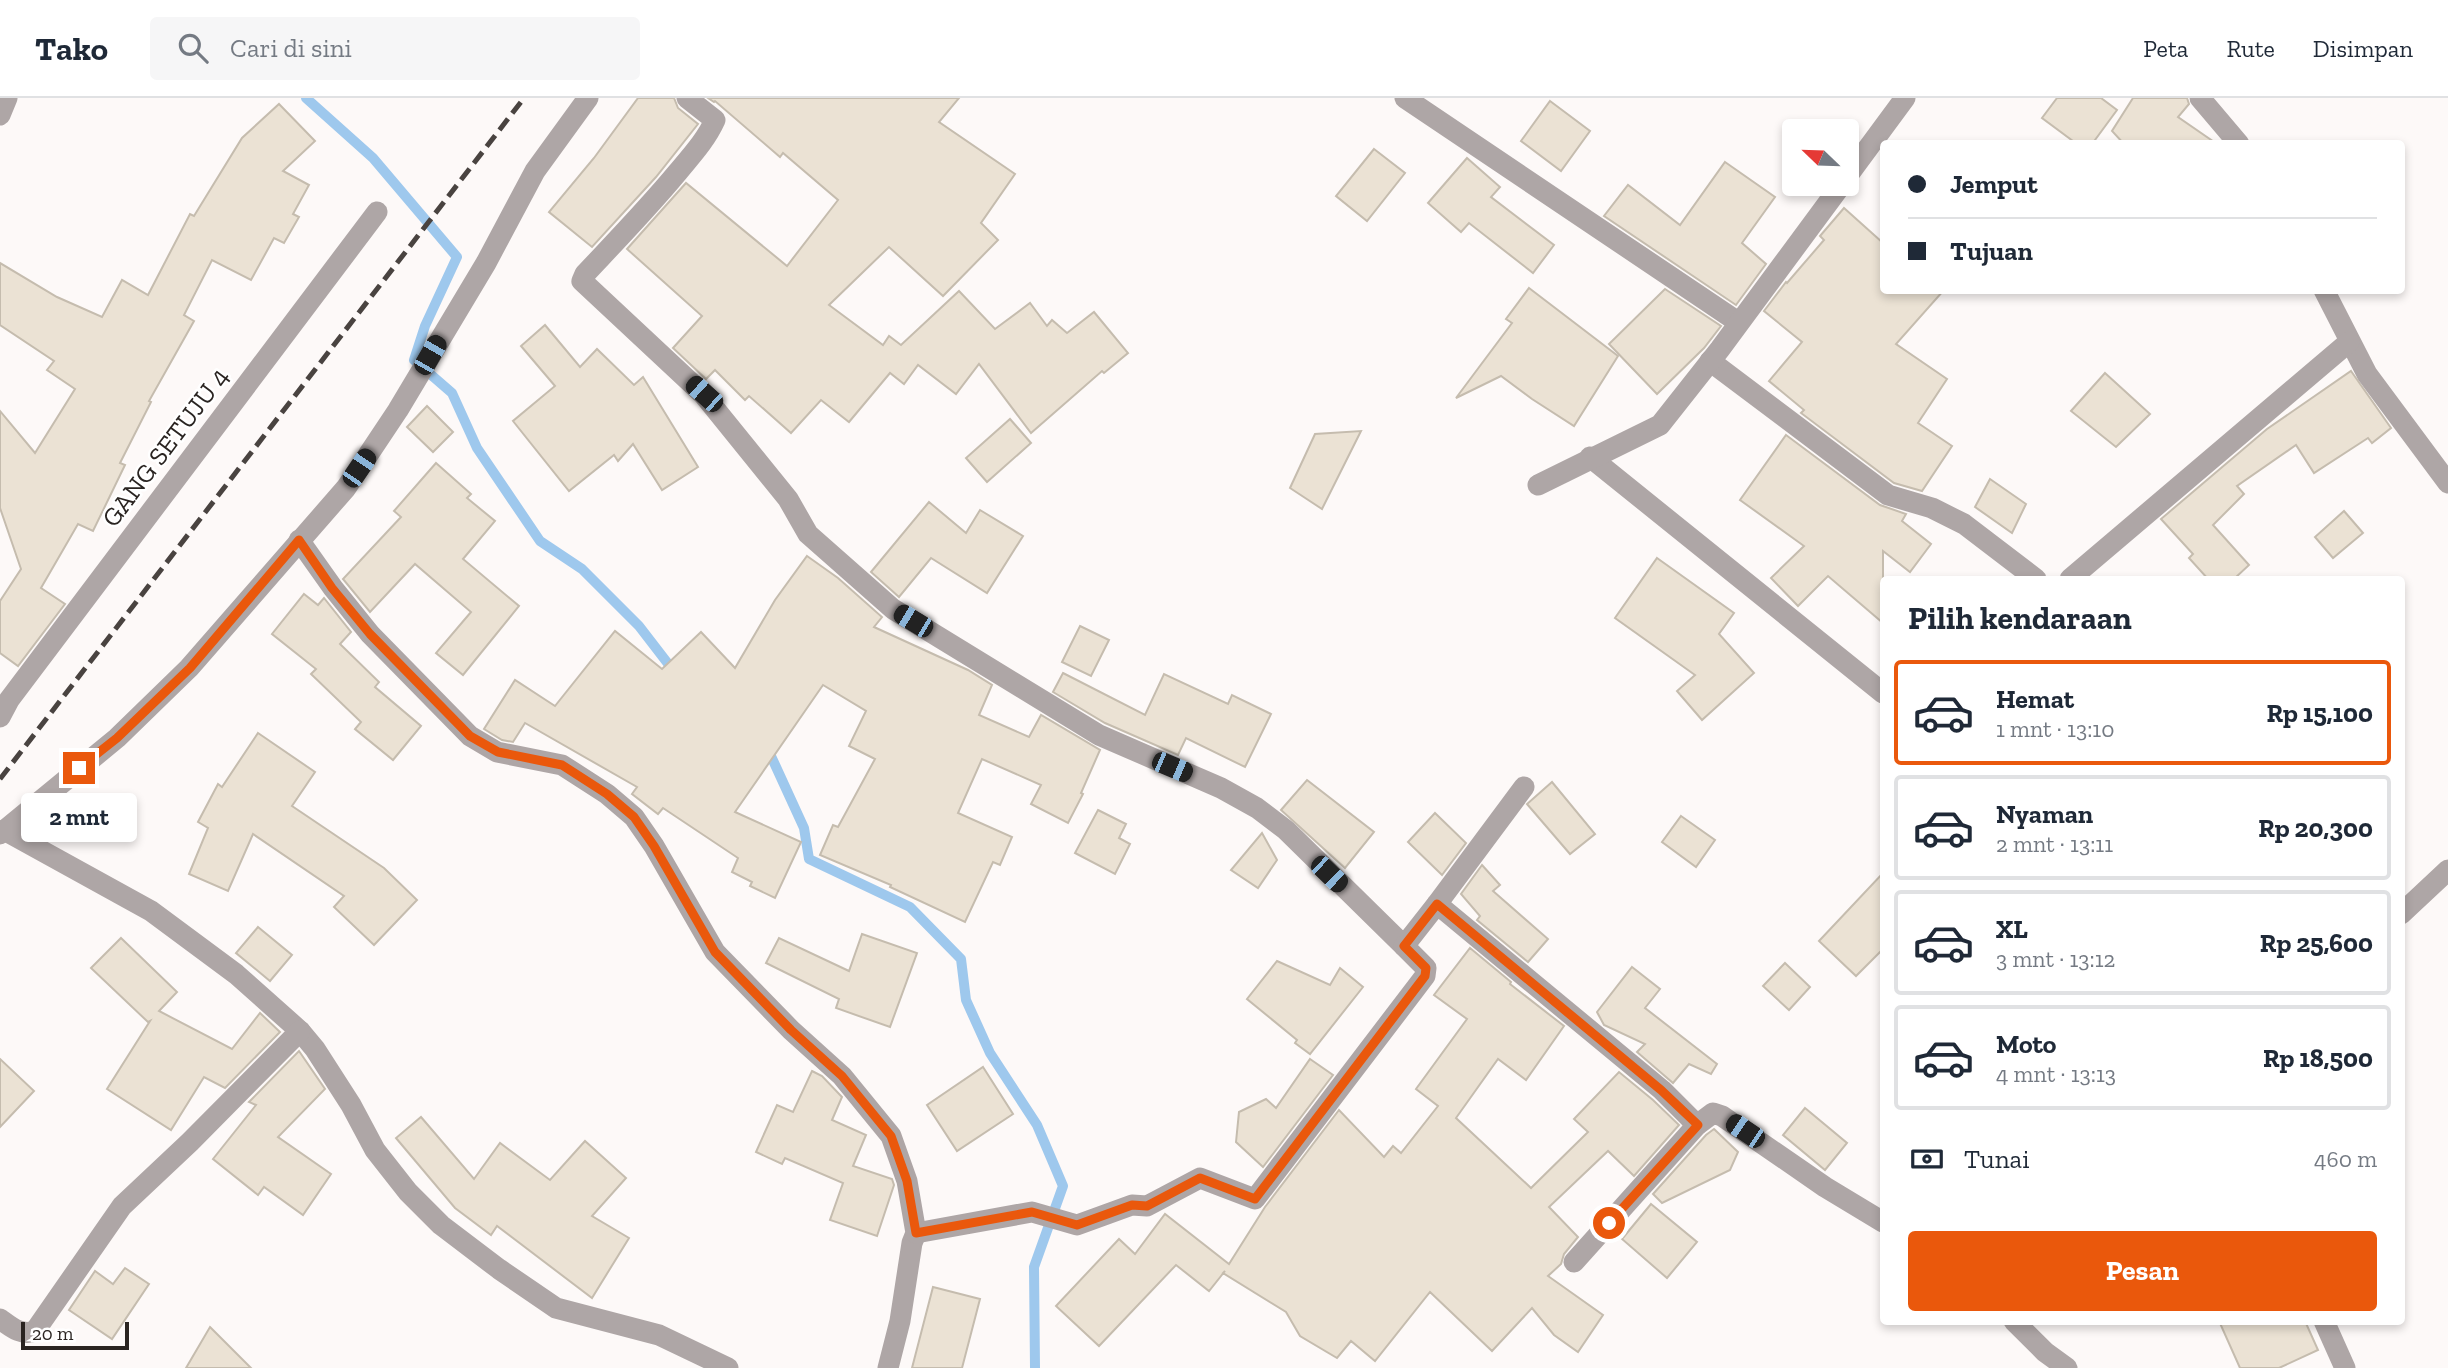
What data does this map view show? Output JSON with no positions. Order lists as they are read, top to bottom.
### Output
{
  "streets": {
    "street": ["GANG SETUJU 4"]
  },
  "scale_bar": "20 m",
  "north": "top left",
  "page": {
    "header": "Tako",
    "search": "Cari di sini",
    "nav": ["Peta", "Rute", "Disimpan"],
    "banner": ["Jemput", "Tujuan"],
    "heading": "Pilih kendaraan",
    "list": [
      {
        "name": "Hemat",
        "note": "1 mnt · 13:10",
        "value": "Rp 15,100"
      },
      {
        "name": "Nyaman",
        "note": "2 mnt · 13:11",
        "value": "Rp 20,300"
      },
      {
        "name": "XL",
        "note": "3 mnt · 13:12",
        "value": "Rp 25,600"
      },
      {
        "name": "Moto",
        "note": "4 mnt · 13:13",
        "value": "Rp 18,500"
      }
    ],
    "bubble": "2 mnt",
    "pay": ["Tunai", "460 m"],
    "buttons": "Pesan",
    "scale": "20 m"
  }
}
